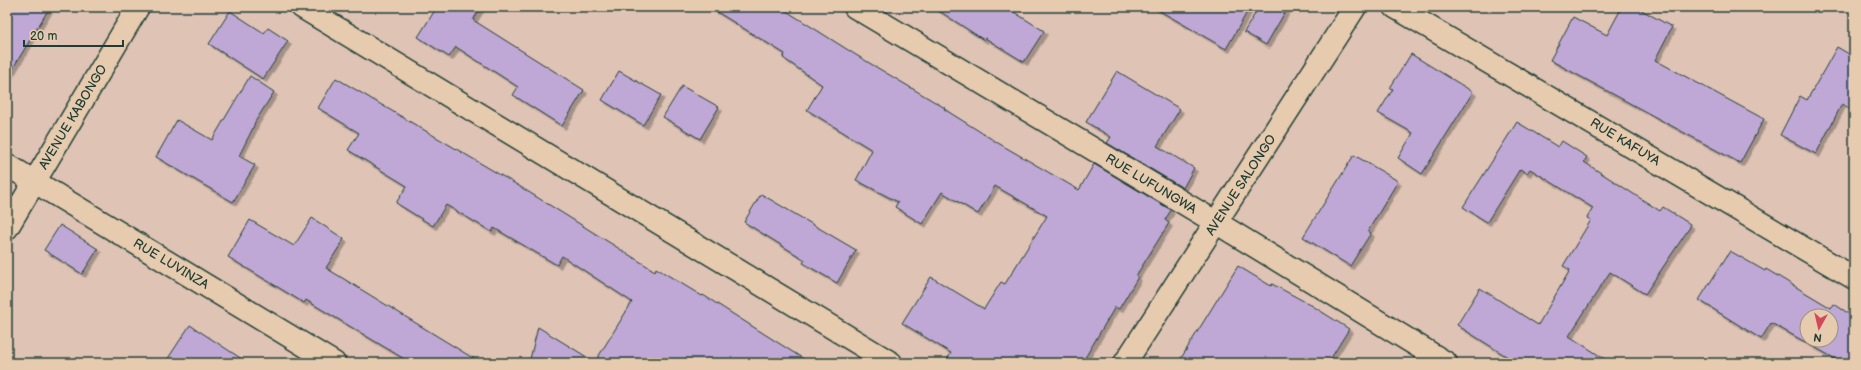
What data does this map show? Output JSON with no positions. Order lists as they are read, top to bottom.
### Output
{
  "streets": {
    "street": [
      "AVENUE KABONGO",
      "RUE KAFUYA",
      "RUE LUFUNGWA",
      "AVENUE SALONGO",
      "RUE LUVINZA"
    ]
  },
  "crossings": [
    ["AVENUE KABONGO", "RUE LUVINZA"],
    ["RUE LUFUNGWA", "AVENUE SALONGO"]
  ],
  "scale_bar": "20 m",
  "north": "bottom"
}
